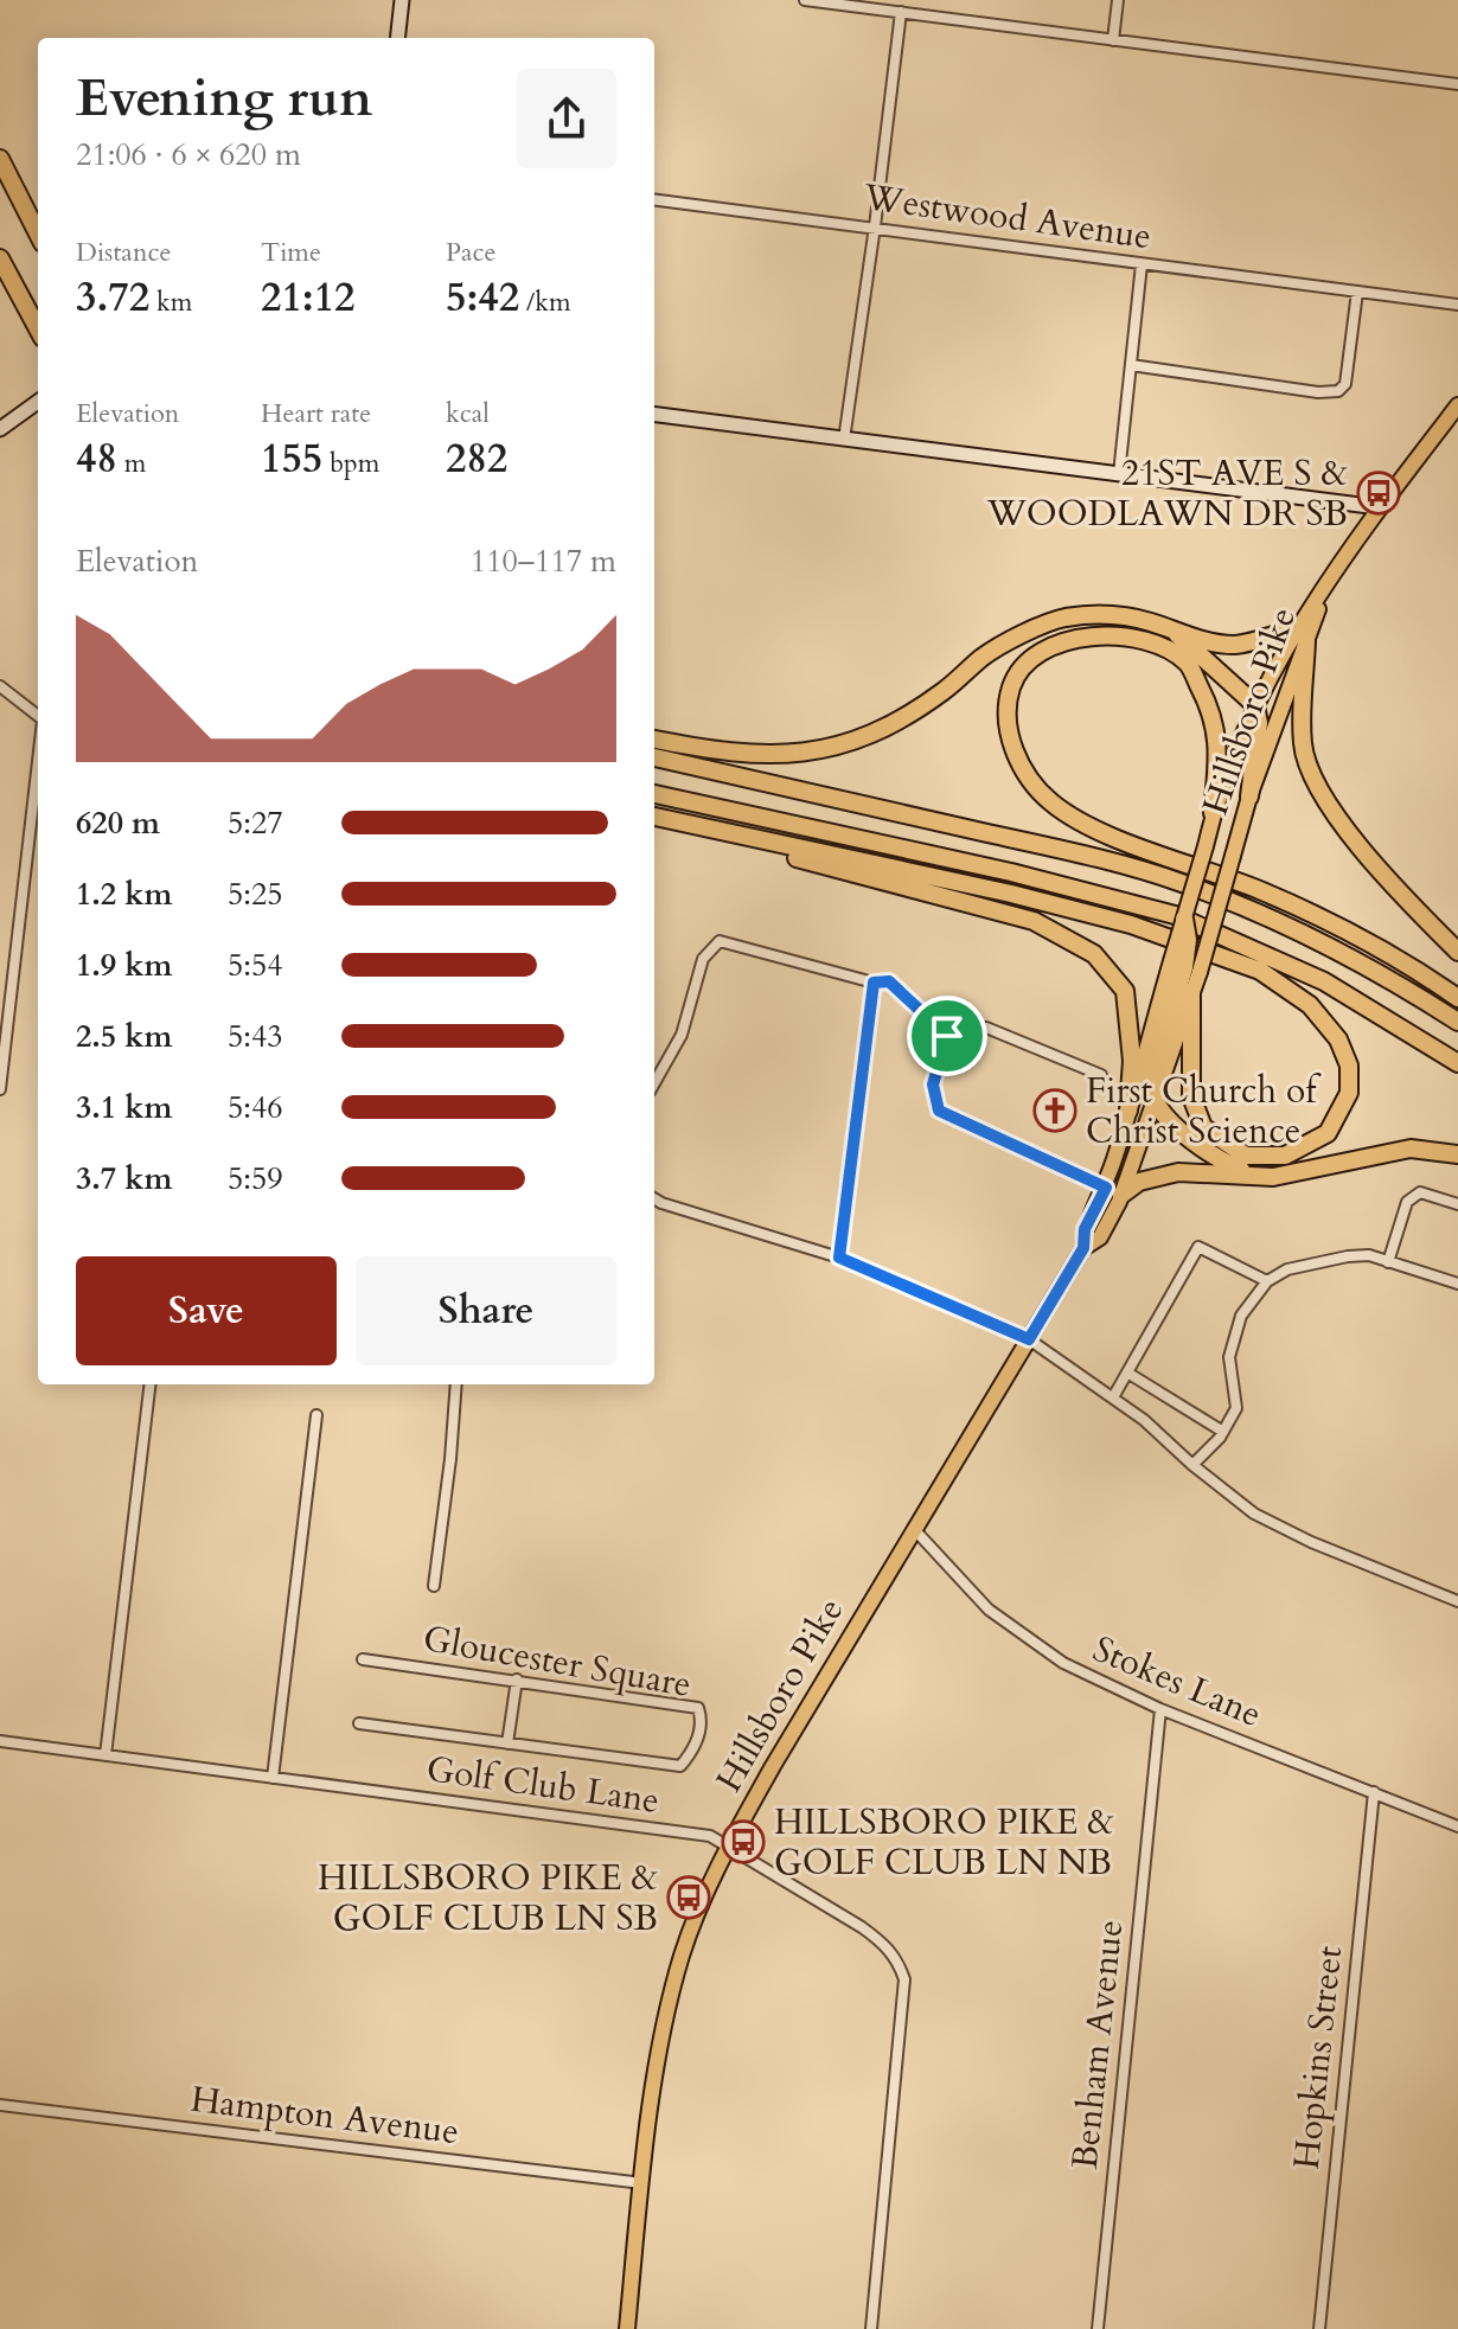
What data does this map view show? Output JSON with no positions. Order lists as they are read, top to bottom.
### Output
{
  "streets": {
    "main road": ["Hillsboro Pike"],
    "street": [
      "Westwood Avenue",
      "Gloucester Square",
      "Stokes Lane",
      "Golf Club Lane",
      "Benham Avenue",
      "Hopkins Street",
      "Hampton Avenue"
    ]
  },
  "crossings": [
    ["Hillsboro Pike", "Stokes Lane"],
    ["Hillsboro Pike", "Golf Club Lane"],
    ["Hillsboro Pike", "Hampton Avenue"],
    ["Stokes Lane", "Benham Avenue"],
    ["Stokes Lane", "Hopkins Street"]
  ],
  "places": {
    "bus stop": ["21ST AVE S & WOODLAWN DR SB", "HILLSBORO PIKE & GOLF CLUB LN NB", "HILLSBORO PIKE & GOLF CLUB LN SB"],
    "church": ["First Church of Christ Science"]
  },
  "page": {
    "heading": ["Evening run", "21:06 · 6 × 620 m"],
    "stats": [
      ["Distance", "3.72 km"],
      ["Time", "21:12"],
      ["Pace", "5:42 /km"],
      ["Elevation", "48 m"],
      ["Heart rate", "155 bpm"],
      ["kcal", "282"]
    ],
    "chart": ["Elevation", "110–117 m"],
    "list": [
      {
        "name": "620 m",
        "note": "5:27"
      },
      {
        "name": "1.2 km",
        "note": "5:25"
      },
      {
        "name": "1.9 km",
        "note": "5:54"
      },
      {
        "name": "2.5 km",
        "note": "5:43"
      },
      {
        "name": "3.1 km",
        "note": "5:46"
      },
      {
        "name": "3.7 km",
        "note": "5:59"
      }
    ],
    "buttons": ["Save", "Share"]
  }
}
